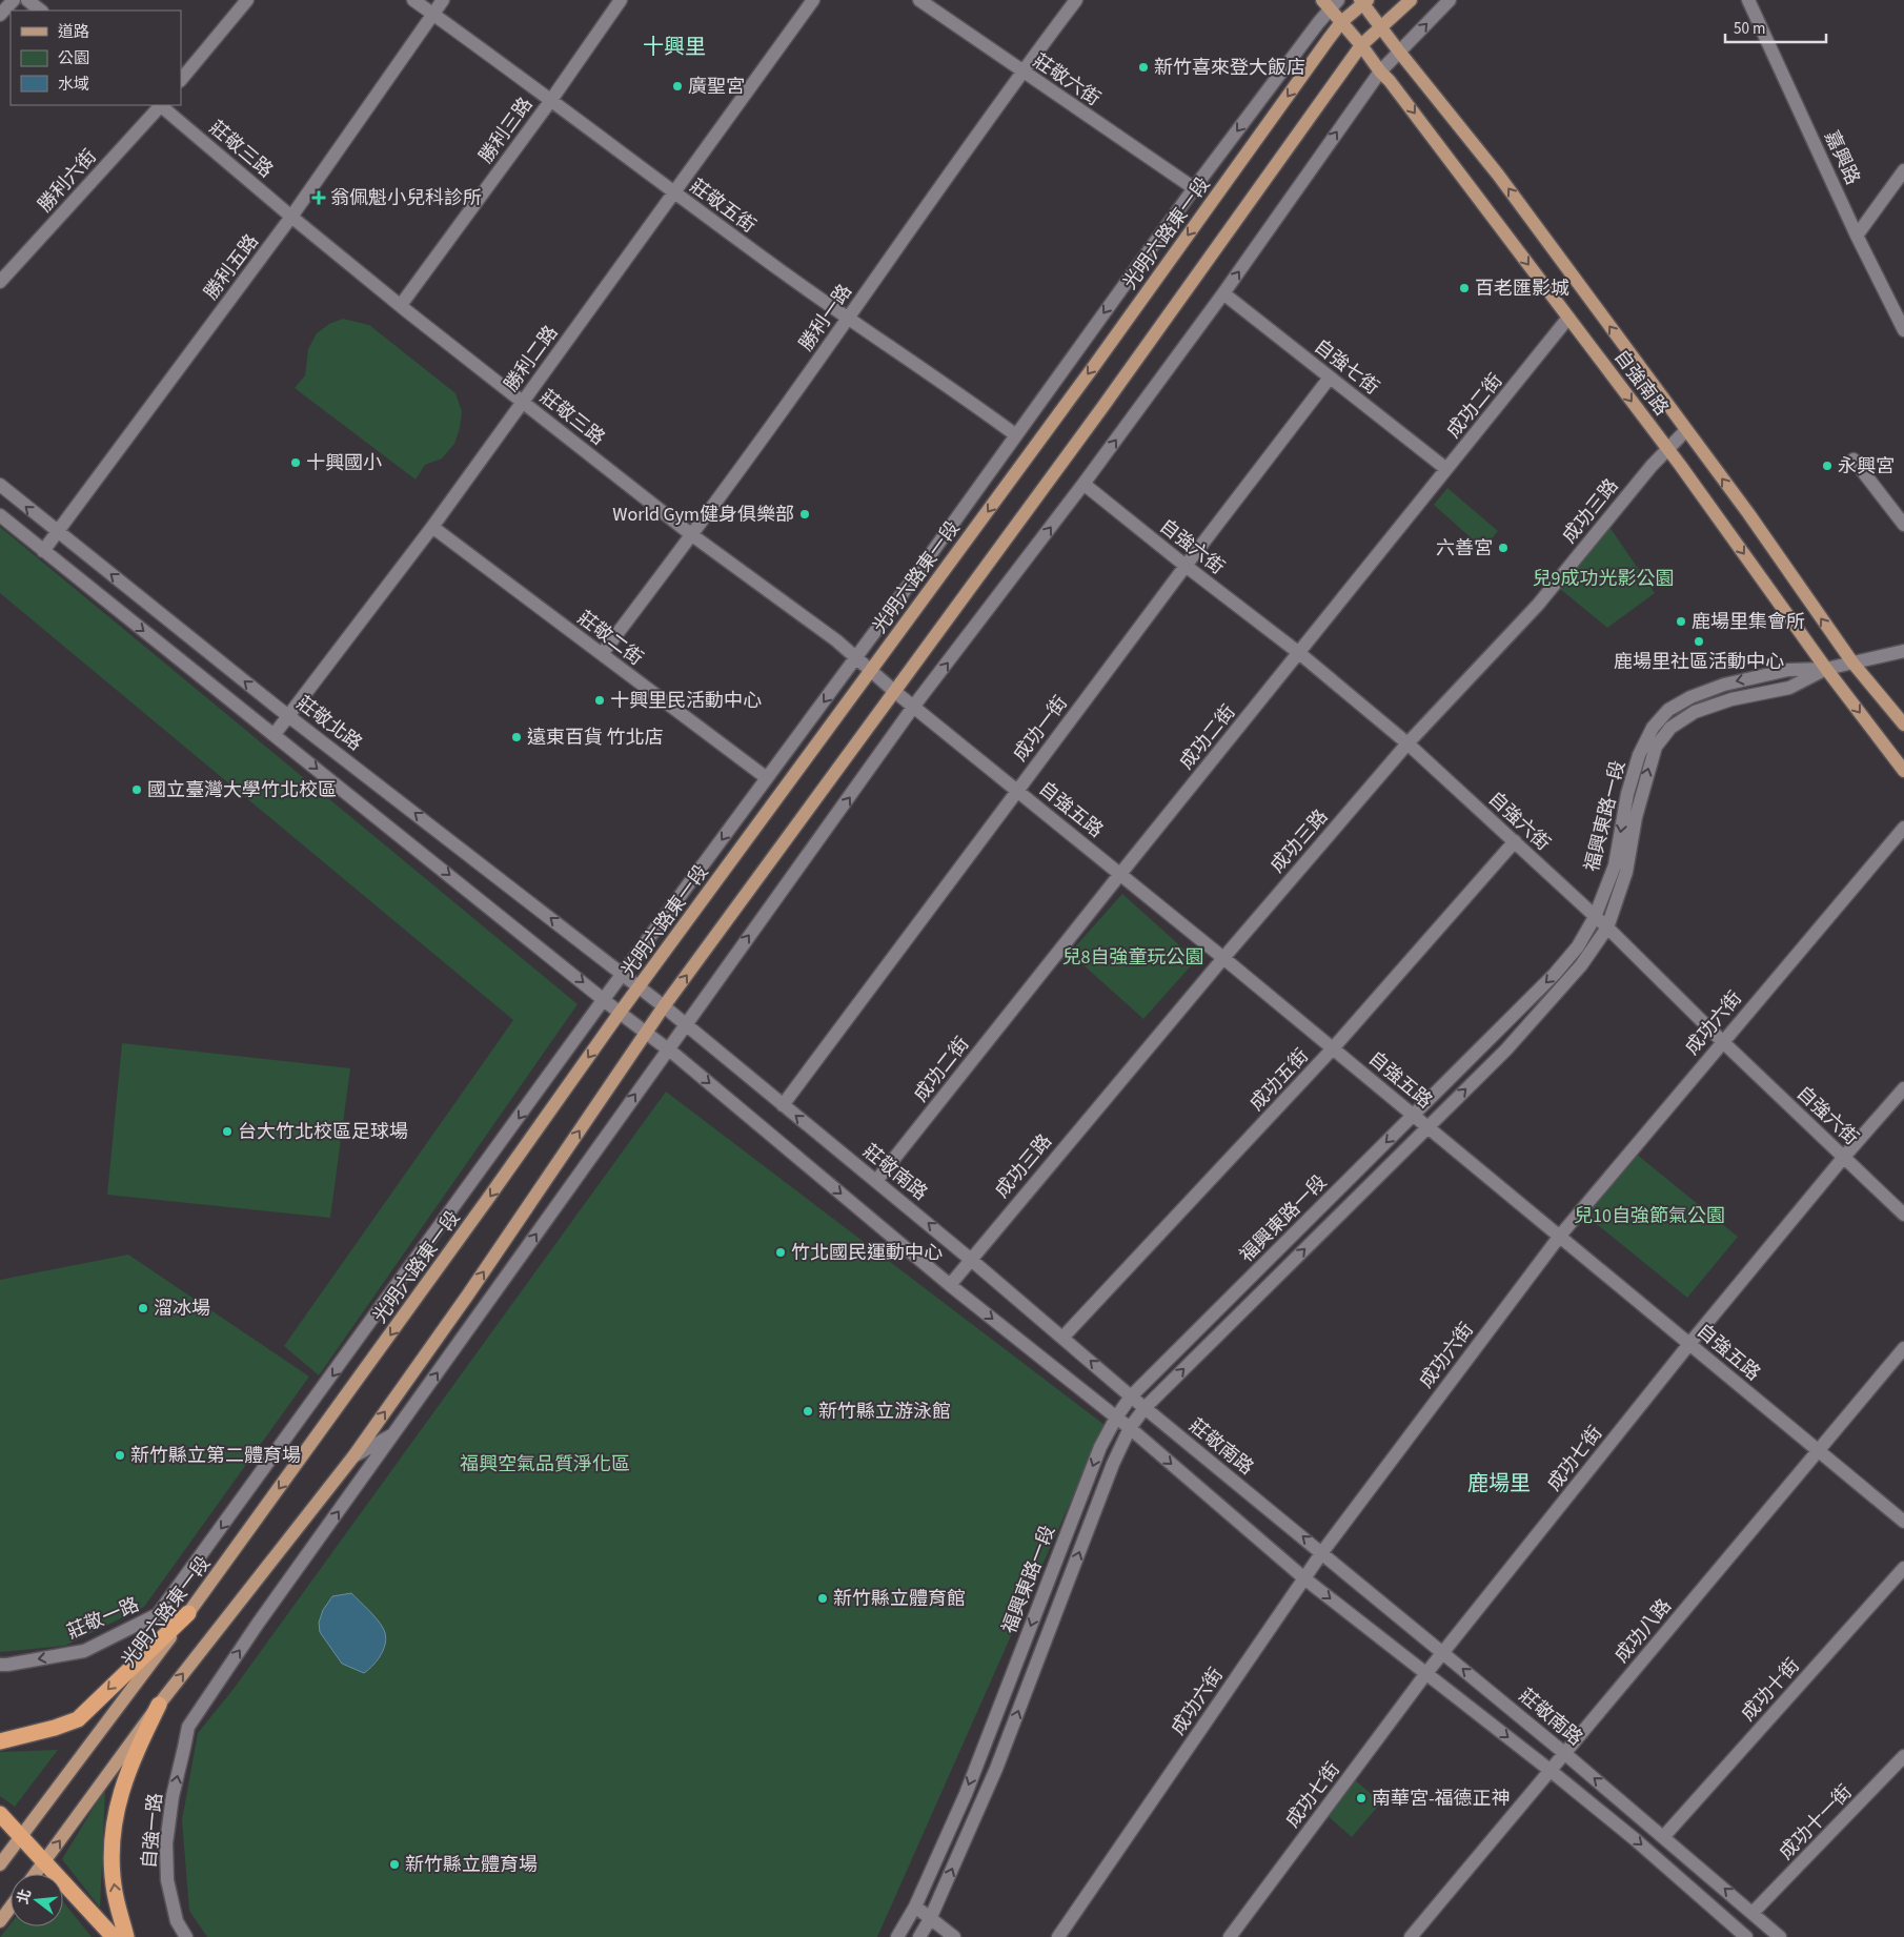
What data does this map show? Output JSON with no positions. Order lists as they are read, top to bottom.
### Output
{
  "streets": {
    "main road": ["光明六路東一段", "自強南路"],
    "street": [
      "莊敬六街",
      "勝利三路",
      "莊敬三路",
      "嘉興路",
      "勝利六街",
      "莊敬五街",
      "勝利五路",
      "勝利一路",
      "勝利二路",
      "自強七街",
      "成功二街",
      "成功三路",
      "自強六街",
      "莊敬二街",
      "莊敬北路",
      "成功一街",
      "自強五路",
      "福興東路一段",
      "成功六街",
      "成功五街",
      "莊敬南路",
      "成功七街",
      "莊敬一路",
      "成功八路",
      "成功十街",
      "成功十一街",
      "自強一路"
    ]
  },
  "crossings": [
    ["莊敬六街", "光明六路東一段"],
    ["莊敬六街", "勝利一路"],
    ["勝利三路", "莊敬三路"],
    ["勝利三路", "莊敬五街"],
    ["莊敬三路", "光明六路東一段"],
    ["莊敬三路", "勝利五路"],
    ["莊敬三路", "勝利一路"],
    ["莊敬三路", "勝利二路"],
    ["莊敬三路", "自強五路"],
    ["莊敬五街", "光明六路東一段"],
    ["莊敬五街", "勝利五路"],
    ["莊敬五街", "勝利一路"],
    ["莊敬五街", "勝利二路"],
    ["光明六路東一段", "自強南路"],
    ["光明六路東一段", "莊敬二街"],
    ["光明六路東一段", "莊敬北路"],
    ["光明六路東一段", "自強五路"],
    ["光明六路東一段", "莊敬南路"],
    ["光明六路東一段", "莊敬一路"],
    ["勝利五路", "莊敬北路"],
    ["勝利一路", "莊敬二街"],
    ["勝利二路", "莊敬二街"],
    ["勝利二路", "莊敬北路"],
    ["自強七街", "成功二街"],
    ["自強七街", "成功一街"],
    ["自強南路", "成功二街"],
    ["自強南路", "成功三路"],
    ["自強南路", "福興東路一段"],
    ["成功二街", "自強六街"],
    ["成功二街", "自強五路"],
    ["成功二街", "莊敬南路"],
    ["成功三路", "自強六街"],
    ["成功三路", "自強五路"],
    ["成功三路", "莊敬南路"],
    ["自強六街", "成功一街"],
    ["自強六街", "福興東路一段"],
    ["自強六街", "成功六街"],
    ["自強六街", "成功五街"],
    ["自強六街", "成功七街"],
    ["莊敬北路", "莊敬南路"],
    ["成功一街", "自強五路"],
    ["成功一街", "莊敬南路"],
    ["自強五路", "福興東路一段"],
    ["自強五路", "成功六街"],
    ["自強五路", "成功五街"],
    ["自強五路", "成功七街"],
    ["自強五路", "成功八路"],
    ["福興東路一段", "莊敬南路"],
    ["成功六街", "莊敬南路"],
    ["成功五街", "莊敬南路"],
    ["莊敬南路", "成功七街"],
    ["莊敬南路", "成功八路"],
    ["莊敬南路", "成功十街"],
    ["莊敬南路", "成功十一街"]
  ],
  "one_way": ["莊敬一路", "自強一路"],
  "districts": ["十興里", "鹿場里"],
  "parks": [
    "兒9成功光影公園",
    "兒8自強童玩公園",
    "兒10自強節氣公園",
    "福興空氣品質淨化區"
  ],
  "places": {
    "other": [
      "新竹喜來登大飯店",
      "廣聖宮",
      "百老匯影城",
      "十興國小",
      "永興宮",
      "World Gym健身俱樂部",
      "六善宮",
      "鹿場里集會所",
      "鹿場里社區活動中心",
      "十興里民活動中心",
      "遠東百貨 竹北店",
      "國立臺灣大學竹北校區",
      "台大竹北校區足球場",
      "竹北國民運動中心",
      "溜冰場",
      "新竹縣立游泳館",
      "新竹縣立第二體育場",
      "新竹縣立體育館",
      "南華宮-福德正神",
      "新竹縣立體育場"
    ],
    "health": ["翁佩魁小兒科診所"]
  },
  "legend": ["道路", "公園", "水域"],
  "scale_bar": "50 m",
  "north": "left"
}
